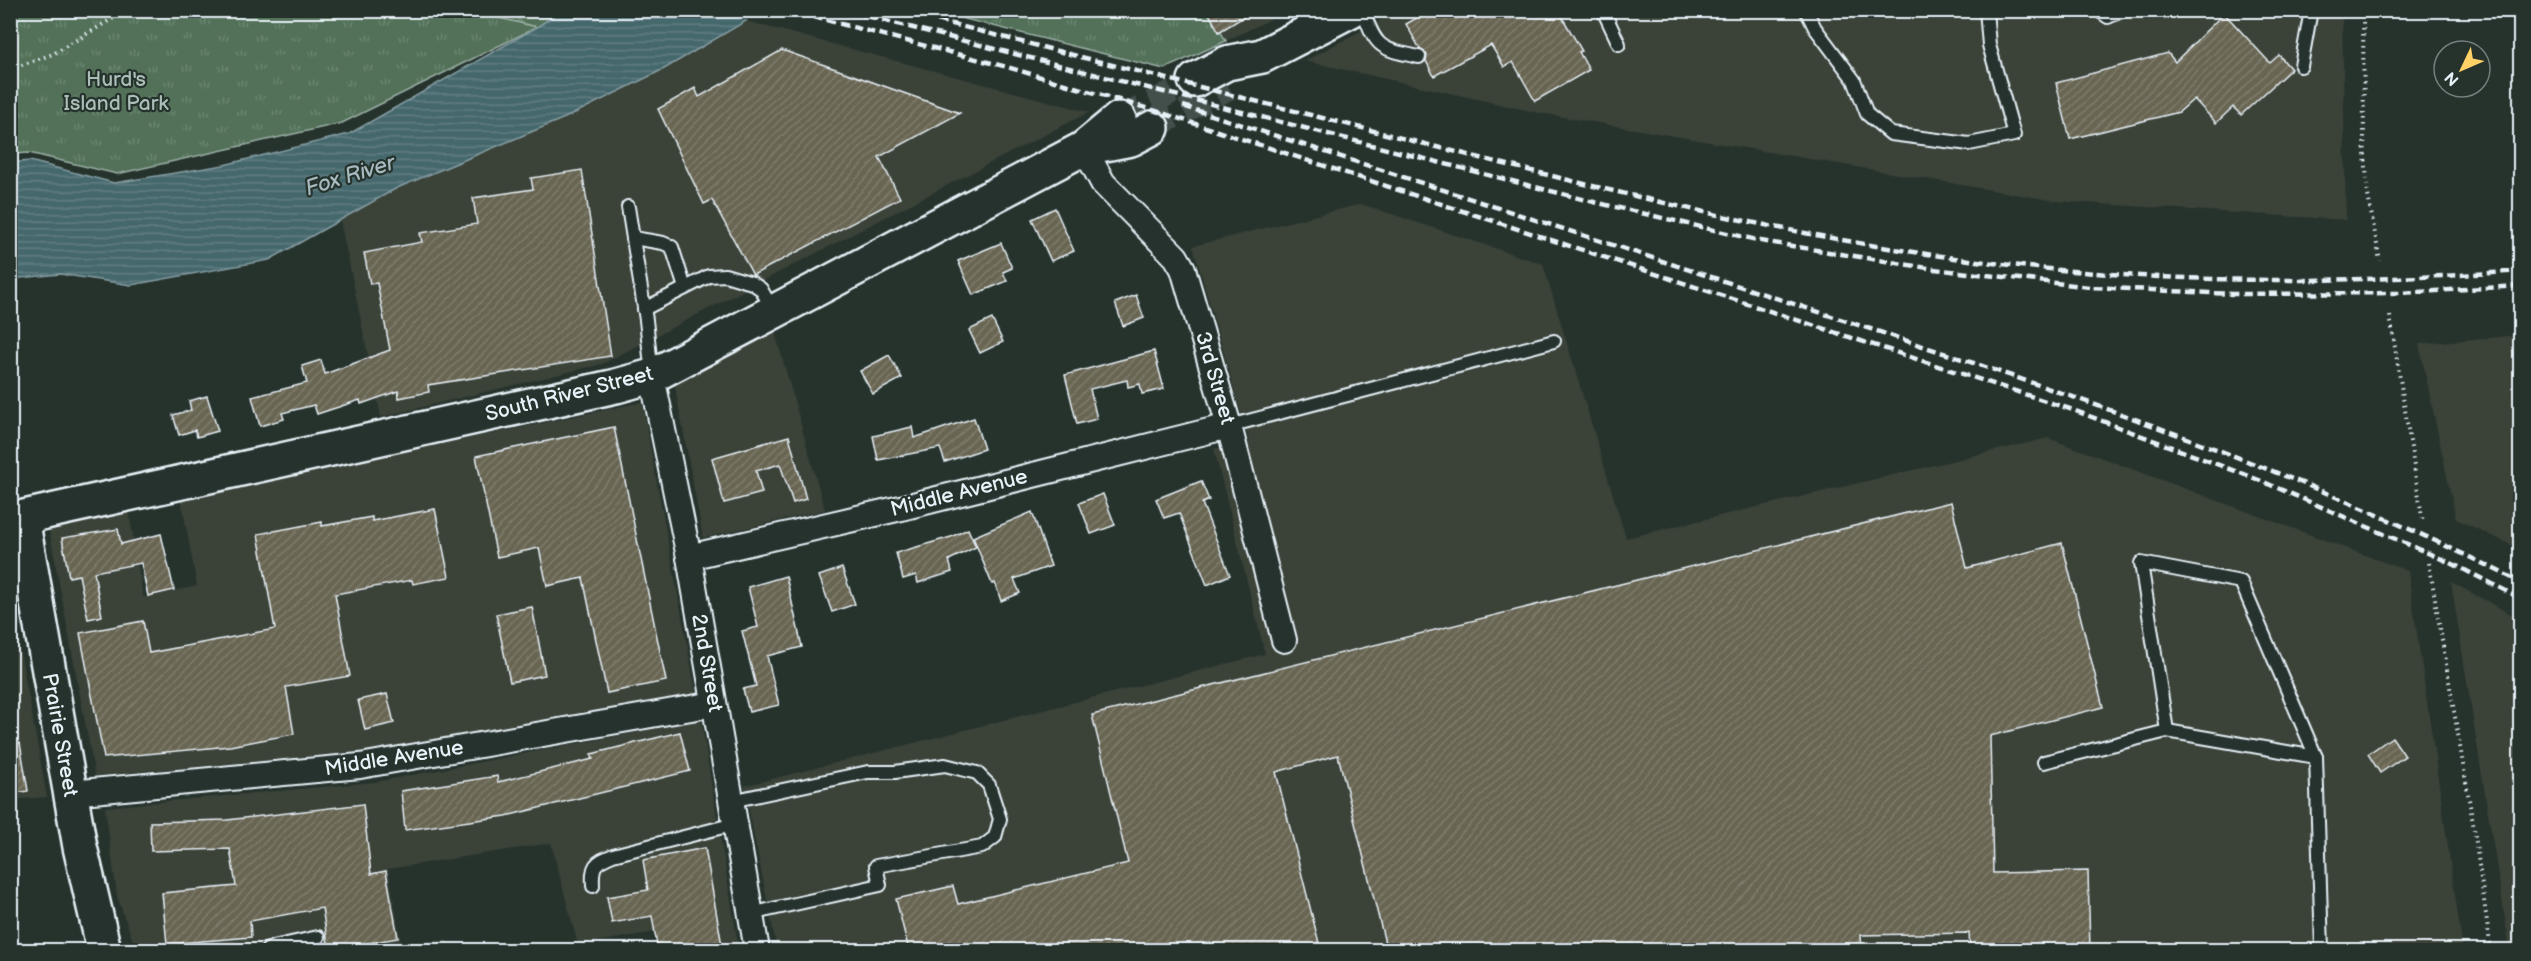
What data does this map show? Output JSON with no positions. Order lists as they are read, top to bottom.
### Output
{
  "streets": {
    "street": [
      "3rd Street",
      "South River Street",
      "Middle Avenue",
      "2nd Street",
      "Prairie Street"
    ]
  },
  "crossings": [
    ["3rd Street", "South River Street"],
    ["3rd Street", "Middle Avenue"],
    ["South River Street", "2nd Street"],
    ["South River Street", "Prairie Street"],
    ["Middle Avenue", "2nd Street"],
    ["Middle Avenue", "Prairie Street"]
  ],
  "water": ["Fox River"],
  "parks": ["Hurd's Island Park"],
  "north": "bottom left"
}
